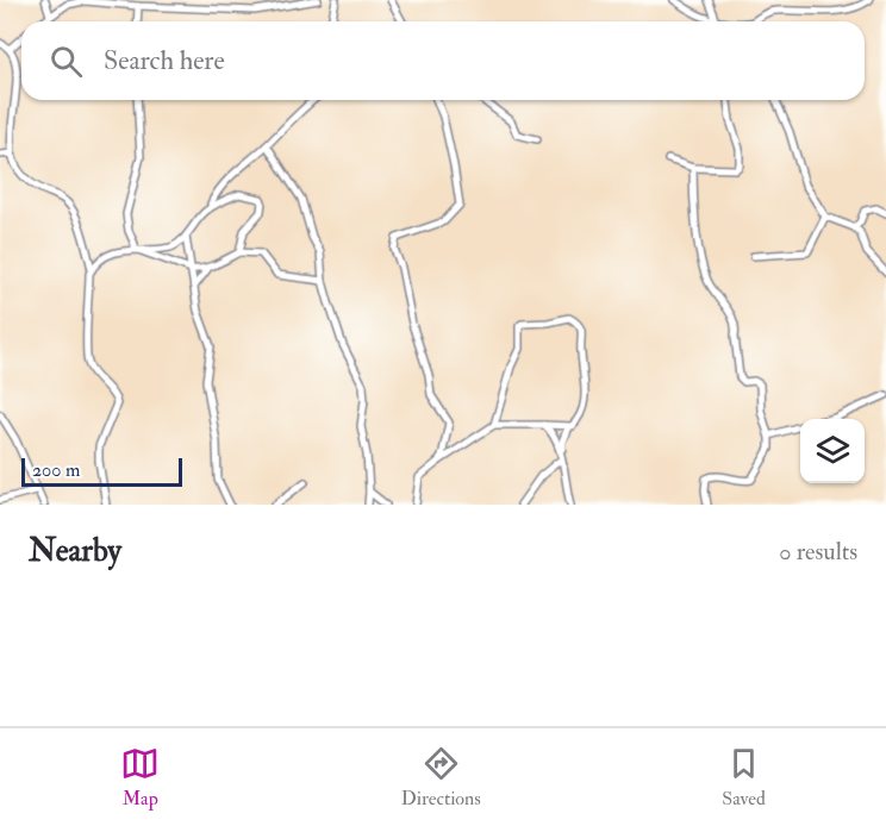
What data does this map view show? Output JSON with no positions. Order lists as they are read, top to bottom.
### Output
{
  "scale_bar": "200 m",
  "page": {
    "search": "Search here",
    "scale": "200 m",
    "heading": ["Nearby", "0 results"],
    "nav": ["Map", "Directions", "Saved"]
  }
}
